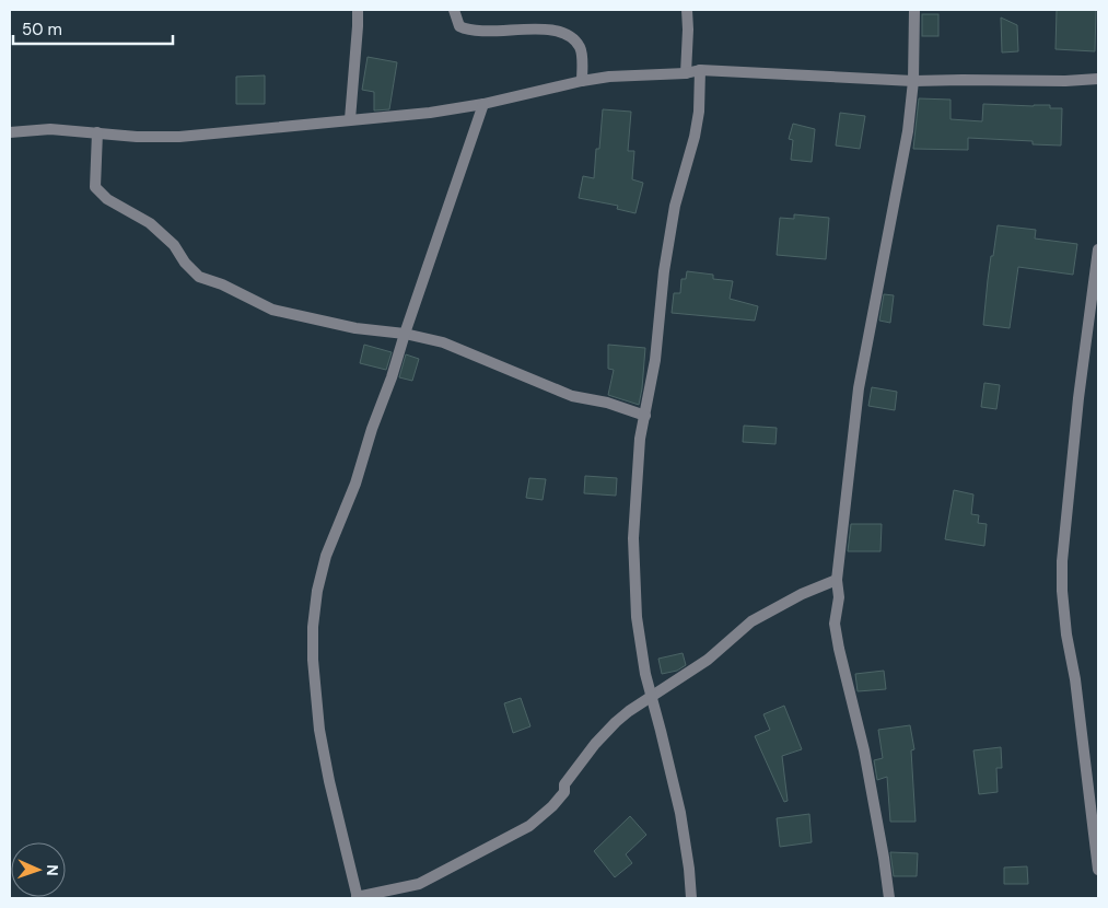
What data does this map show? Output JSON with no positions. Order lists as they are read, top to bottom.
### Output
{
  "scale_bar": "50 m",
  "north": "right"
}
